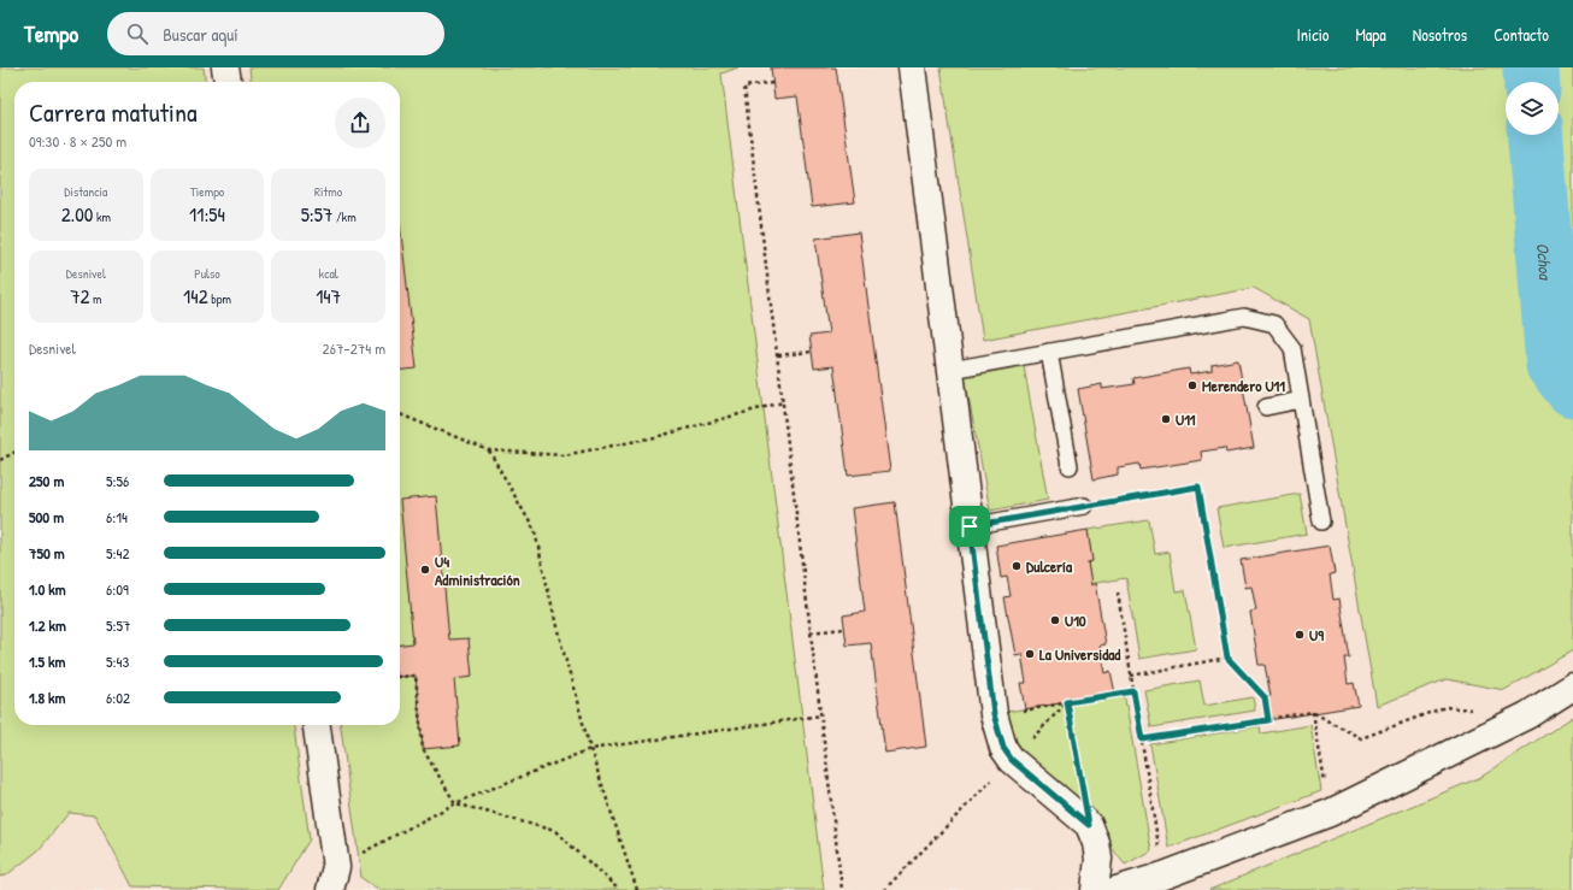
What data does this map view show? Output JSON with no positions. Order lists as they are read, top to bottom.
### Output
{
  "water": ["Ochoa"],
  "places": [
    "Merendero U11",
    "U11",
    "Dulcería",
    "U4 Administración",
    "U10",
    "U9",
    "La Universidad"
  ],
  "page": {
    "header": "Tempo",
    "search": "Buscar aquí",
    "nav": [
      "Inicio",
      "Mapa",
      "Nosotros",
      "Contacto"
    ],
    "heading": ["Carrera matutina", "09:30 · 8 × 250 m"],
    "stats": [
      ["Distancia", "2.00 km"],
      ["Tiempo", "11:54"],
      ["Ritmo", "5:57 /km"],
      ["Desnivel", "72 m"],
      ["Pulso", "142 bpm"],
      ["kcal", "147"]
    ],
    "chart": ["Desnivel", "267–274 m"],
    "list": [
      {
        "name": "250 m",
        "note": "5:56"
      },
      {
        "name": "500 m",
        "note": "6:14"
      },
      {
        "name": "750 m",
        "note": "5:42"
      },
      {
        "name": "1.0 km",
        "note": "6:09"
      },
      {
        "name": "1.2 km",
        "note": "5:57"
      },
      {
        "name": "1.5 km",
        "note": "5:43"
      },
      {
        "name": "1.8 km",
        "note": "6:02"
      }
    ]
  }
}
